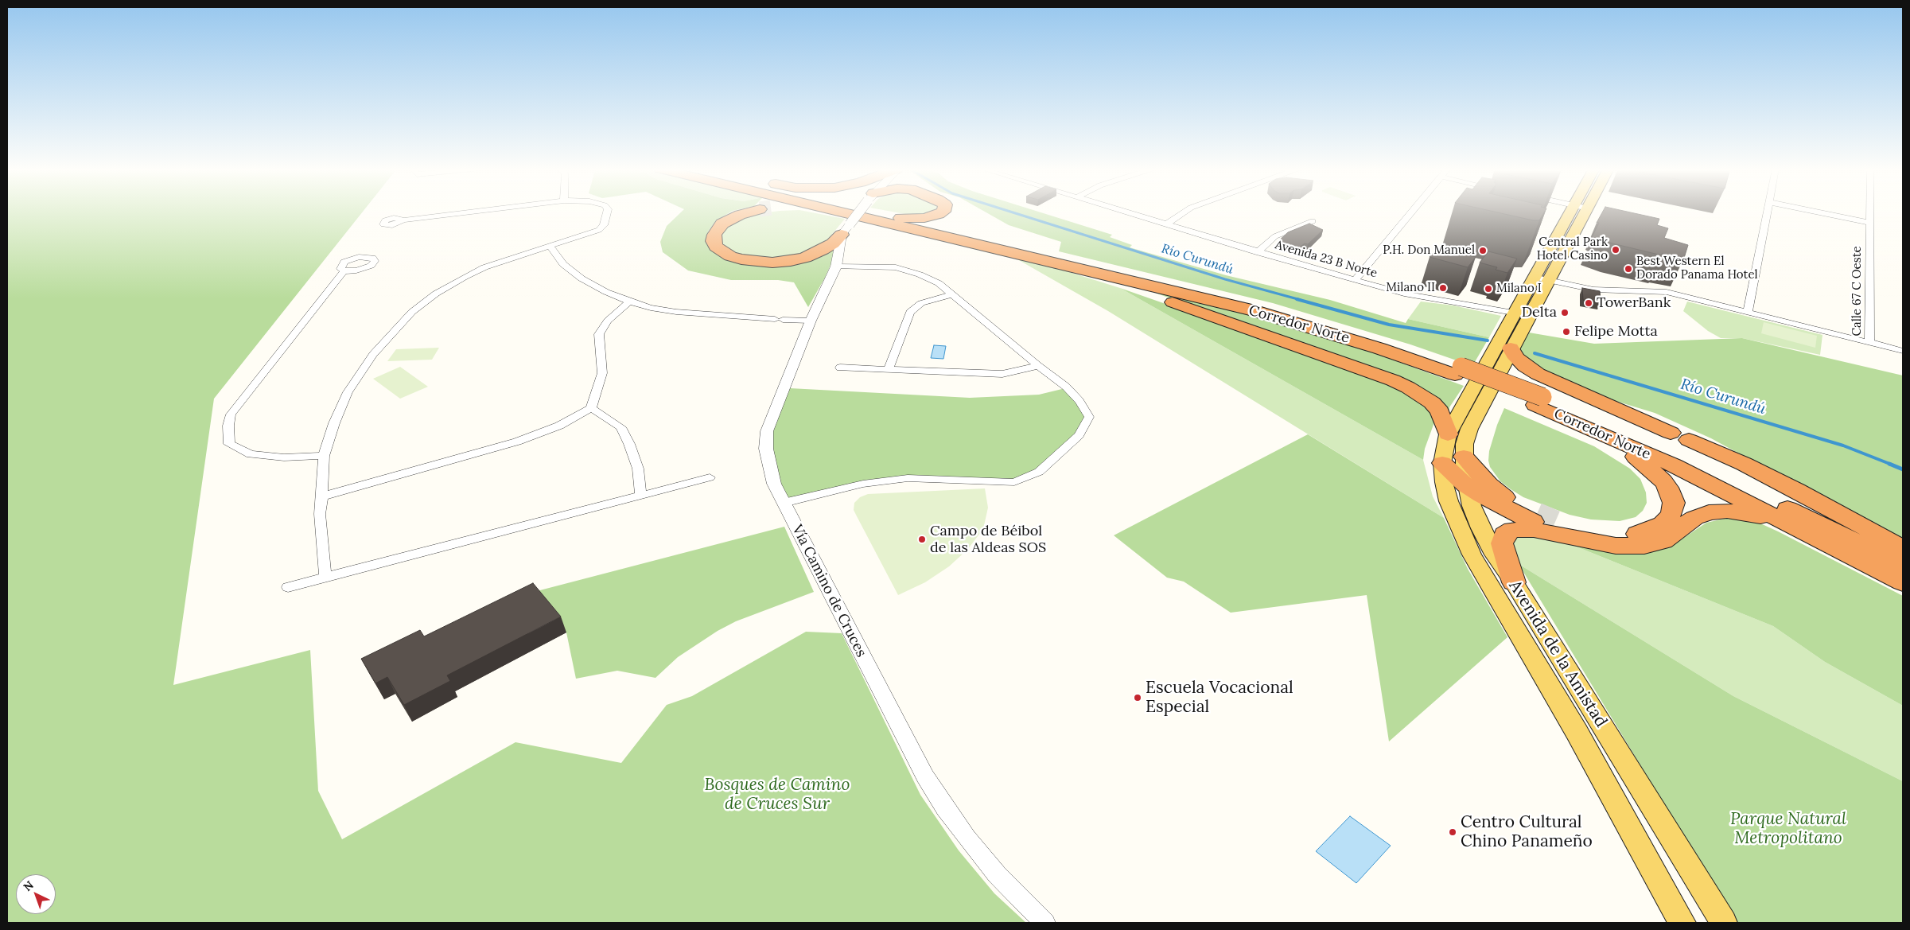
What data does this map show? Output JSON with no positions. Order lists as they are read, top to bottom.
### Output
{
  "streets": {
    "highway": ["Corredor Norte"],
    "main road": ["Avenida de la Amistad"],
    "street": ["Avenida 23 B Norte", "Calle 67 C Oeste", "Vía Camino de Cruces"]
  },
  "water": ["Río Curundú"],
  "parks": ["Bosques de Camino de Cruces Sur", "Parque Natural Metropolitano"],
  "places": [
    "Central Park Hotel Casino",
    "P.H. Don Manuel",
    "Best Western El Dorado Panama Hotel",
    "Milano II",
    "Milano I",
    "TowerBank",
    "Delta",
    "Felipe Motta",
    "Campo de Béibol de las Aldeas SOS",
    "Escuela Vocacional Especial",
    "Centro Cultural Chino Panameño"
  ],
  "north": "top left"
}
